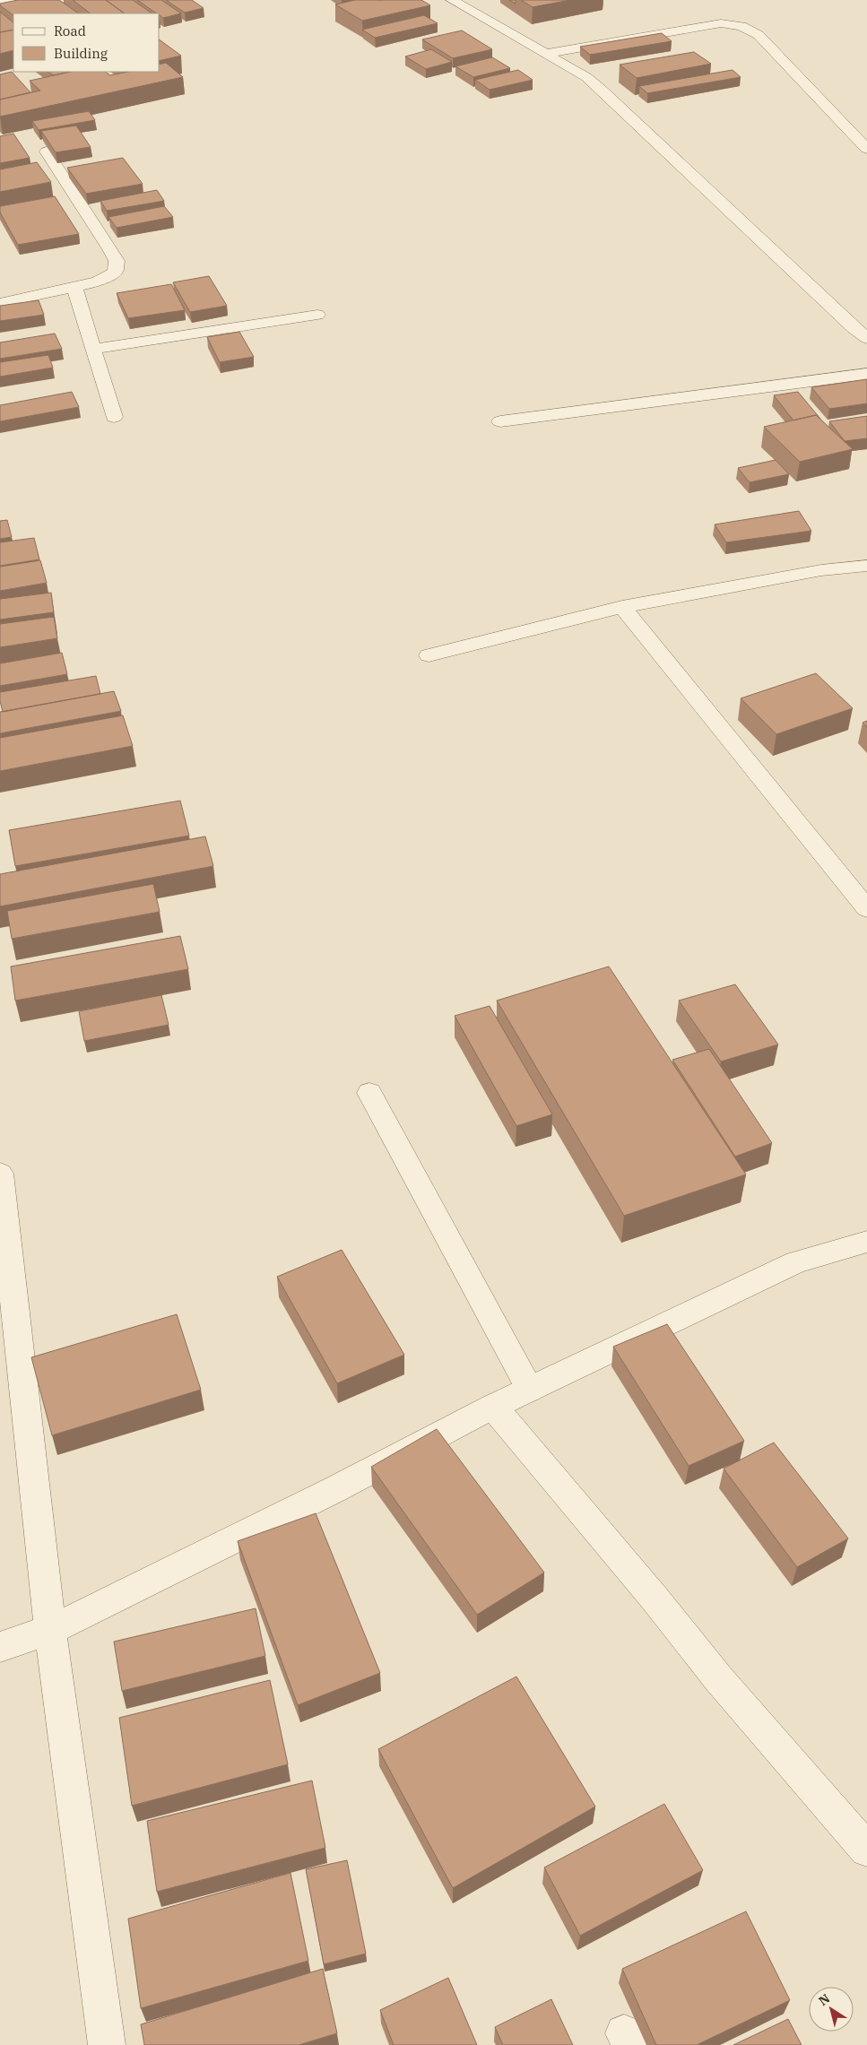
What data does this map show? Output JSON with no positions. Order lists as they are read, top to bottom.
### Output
{
  "legend": ["Road", "Building"],
  "north": "top left"
}
